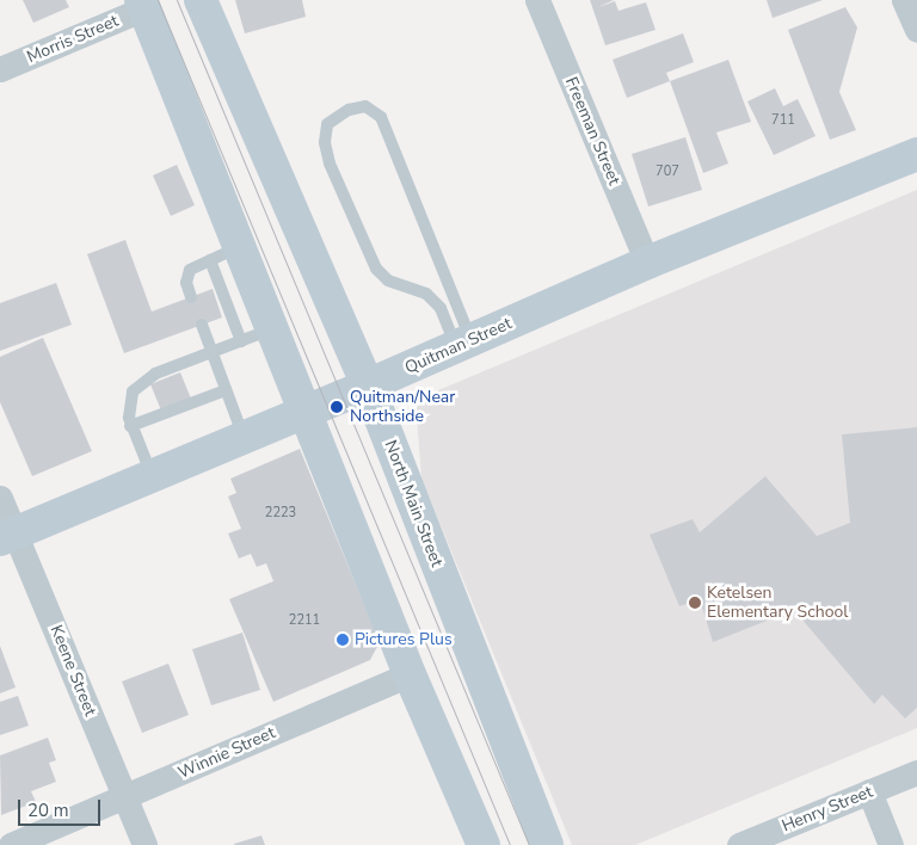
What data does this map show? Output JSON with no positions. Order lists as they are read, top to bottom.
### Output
{
  "streets": {
    "main road": ["Quitman Street", "North Main Street"],
    "street": [
      "Morris Street",
      "Freeman Street",
      "Keene Street",
      "Winnie Street",
      "Henry Street"
    ]
  },
  "crossings": [
    ["Freeman Street", "Quitman Street"],
    ["Quitman Street", "North Main Street"],
    ["Quitman Street", "Keene Street"],
    ["Keene Street", "Winnie Street"]
  ],
  "places": ["Quitman/Near Northside", "Ketelsen Elementary School", "Pictures Plus"],
  "house_numbers": [
    "711",
    "707",
    "2223",
    "2211"
  ],
  "scale_bar": "20 m"
}
